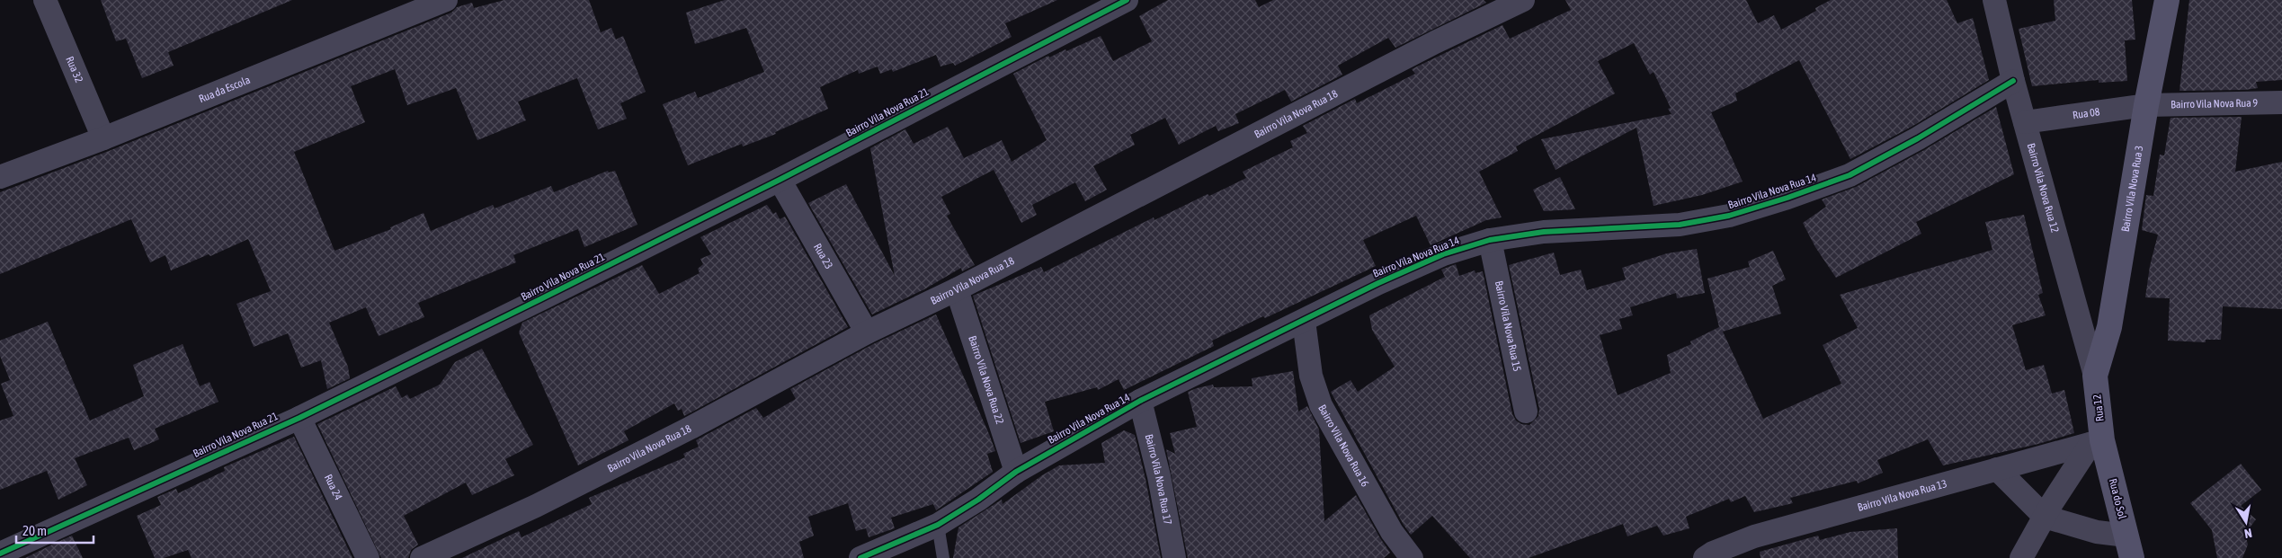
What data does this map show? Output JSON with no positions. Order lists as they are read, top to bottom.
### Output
{
  "streets": {
    "street": [
      "Rua 32",
      "Rua da Escola",
      "Bairro Vila Nova Rua 9",
      "Bairro Vila Nova Rua 21",
      "Bairro Vila Nova Rua 18",
      "Rua 08",
      "Bairro Vila Nova Rua 12",
      "Bairro Vila Nova Rua 3",
      "Bairro Vila Nova Rua 14",
      "Rua 23",
      "Bairro Vila Nova Rua 15",
      "Bairro Vila Nova Rua 22",
      "Rua 12",
      "Bairro Vila Nova Rua 16",
      "Bairro Vila Nova Rua 17",
      "Rua 24",
      "Bairro Vila Nova Rua 13",
      "Rua do Sol"
    ]
  },
  "crossings": [
    ["Rua 32", "Rua da Escola"],
    ["Bairro Vila Nova Rua 9", "Rua 08"],
    ["Bairro Vila Nova Rua 9", "Bairro Vila Nova Rua 3"],
    ["Bairro Vila Nova Rua 21", "Rua 23"],
    ["Bairro Vila Nova Rua 21", "Rua 24"],
    ["Bairro Vila Nova Rua 18", "Rua 23"],
    ["Bairro Vila Nova Rua 18", "Bairro Vila Nova Rua 22"],
    ["Rua 08", "Bairro Vila Nova Rua 12"],
    ["Rua 08", "Bairro Vila Nova Rua 3"],
    ["Bairro Vila Nova Rua 12", "Bairro Vila Nova Rua 3"],
    ["Bairro Vila Nova Rua 12", "Bairro Vila Nova Rua 14"],
    ["Bairro Vila Nova Rua 12", "Rua 12"],
    ["Bairro Vila Nova Rua 3", "Rua 12"],
    ["Bairro Vila Nova Rua 14", "Bairro Vila Nova Rua 15"],
    ["Bairro Vila Nova Rua 14", "Bairro Vila Nova Rua 22"],
    ["Bairro Vila Nova Rua 14", "Bairro Vila Nova Rua 16"],
    ["Bairro Vila Nova Rua 14", "Bairro Vila Nova Rua 17"],
    ["Rua 12", "Bairro Vila Nova Rua 13"],
    ["Rua 12", "Rua do Sol"],
    ["Bairro Vila Nova Rua 13", "Rua do Sol"]
  ],
  "scale_bar": "20 m",
  "north": "bottom"
}
